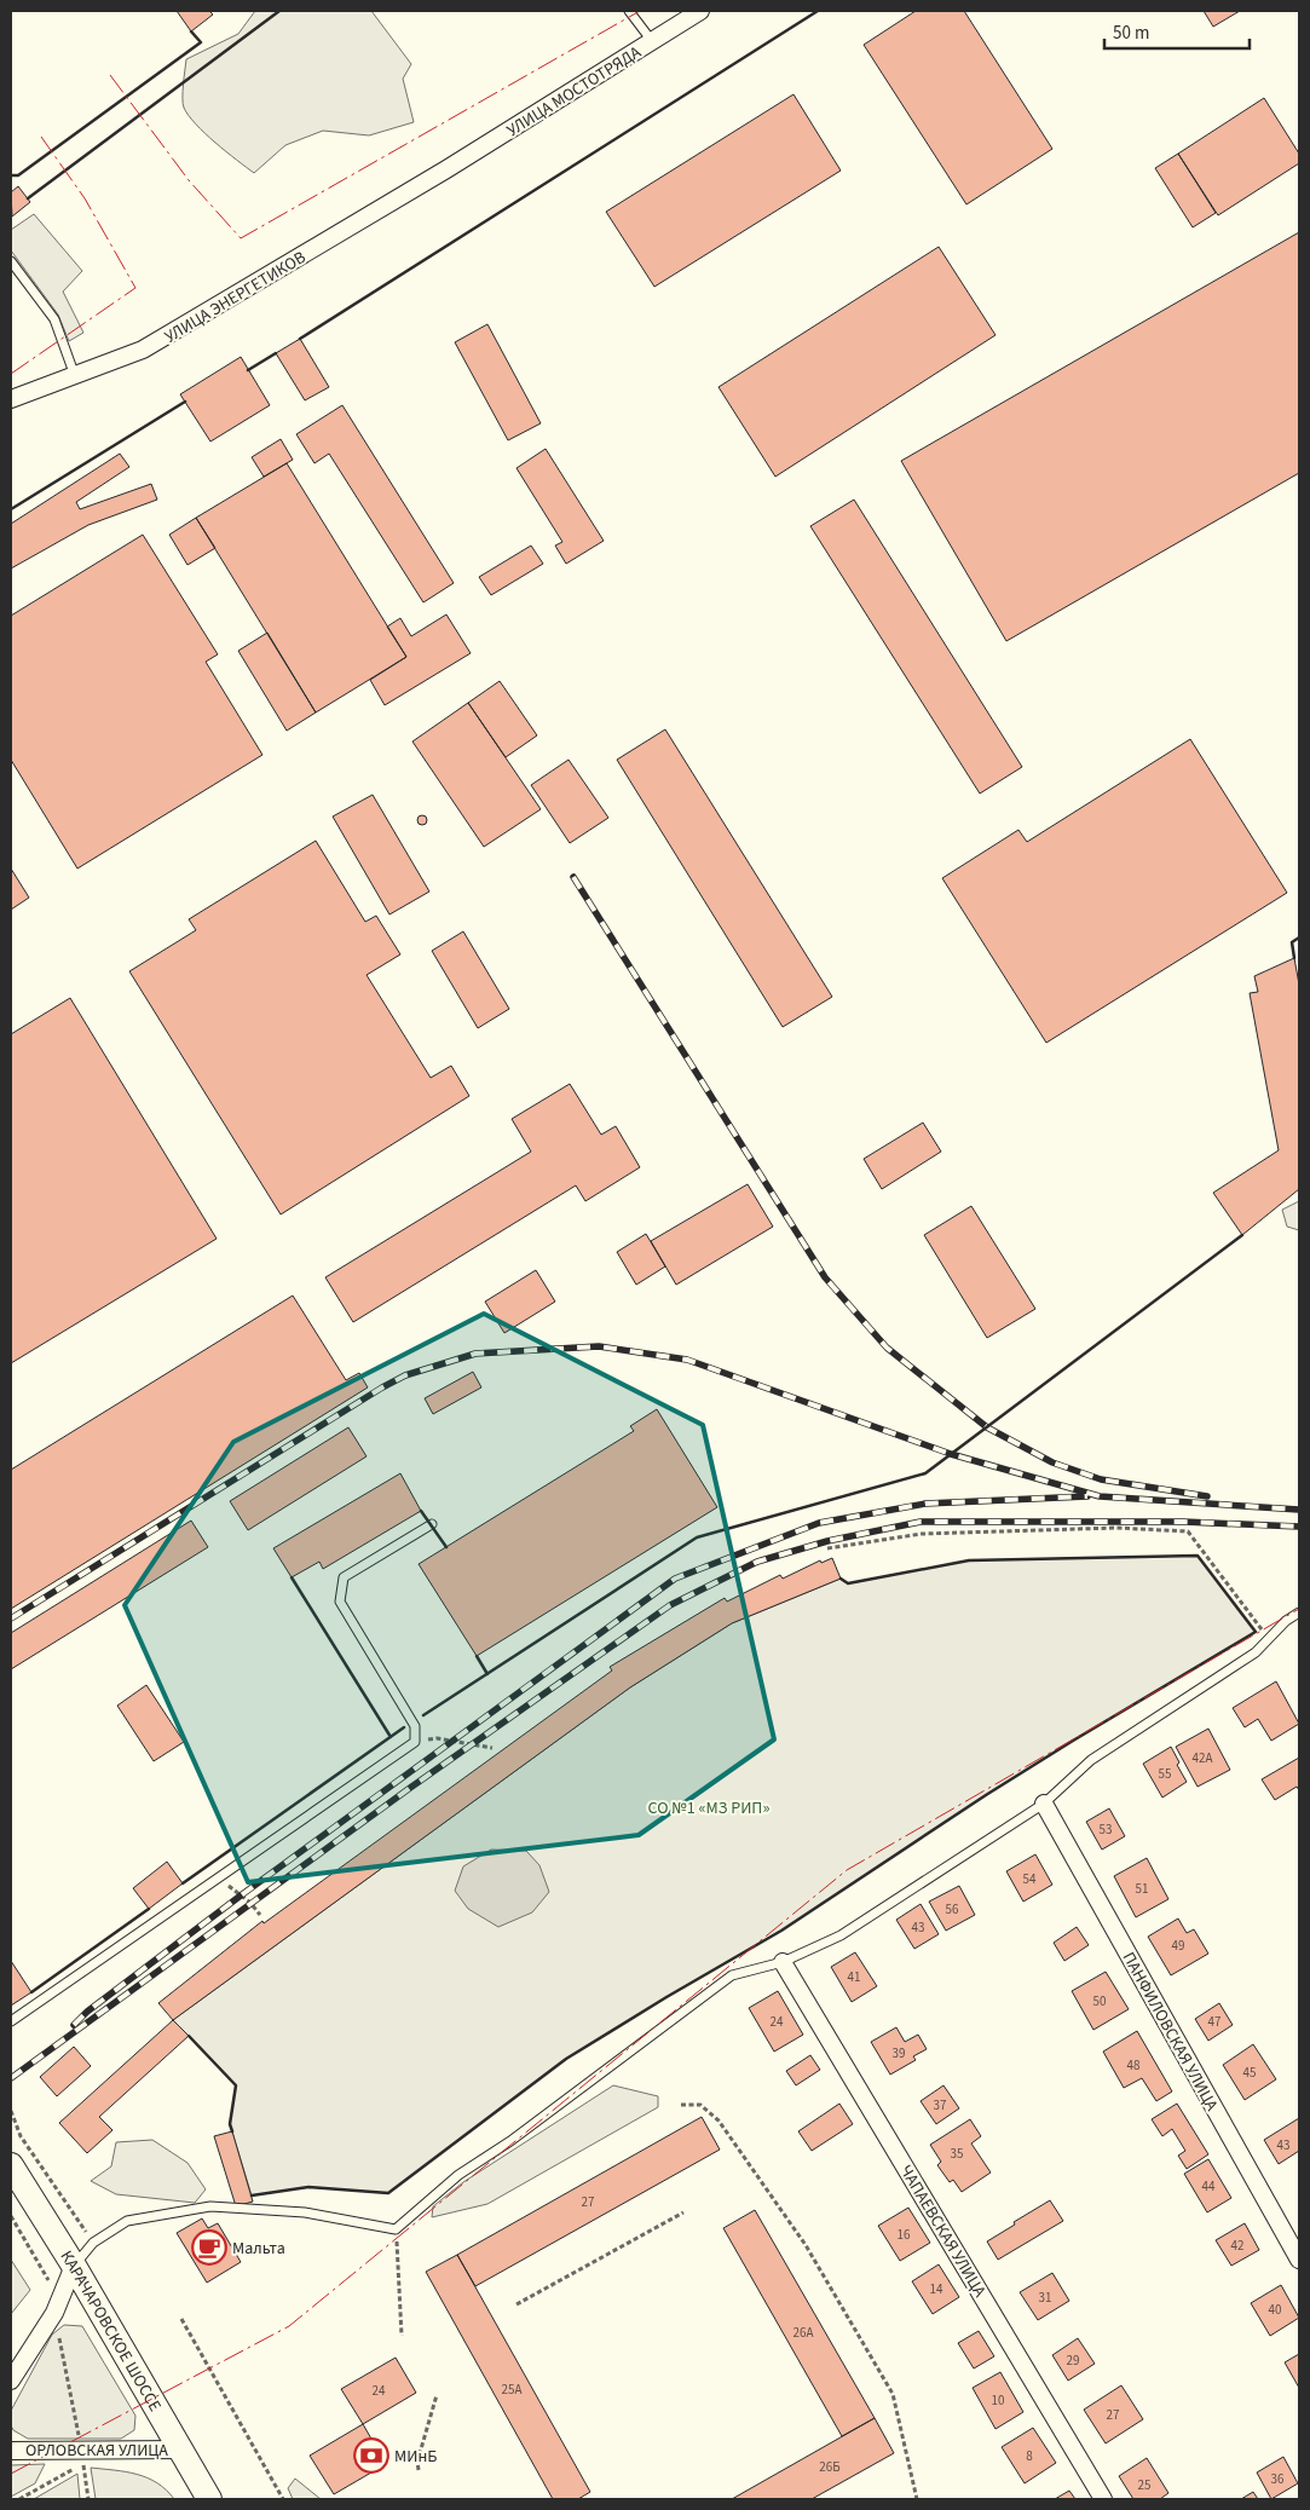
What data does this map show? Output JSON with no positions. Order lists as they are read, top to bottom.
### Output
{
  "streets": {
    "street": [
      "УЛИЦА МОСТОТРЯДА",
      "УЛИЦА ЭНЕРГЕТИКОВ",
      "ПАНФИЛОВСКАЯ УЛИЦА",
      "ЧАПАЕВСКАЯ УЛИЦА",
      "КАРАЧАРОВСКОЕ ШОССЕ",
      "ОРЛОВСКАЯ УЛИЦА"
    ]
  },
  "crossings": [
    ["УЛИЦА МОСТОТРЯДА", "УЛИЦА ЭНЕРГЕТИКОВ"],
    ["КАРАЧАРОВСКОЕ ШОССЕ", "ОРЛОВСКАЯ УЛИЦА"]
  ],
  "parks": ["СО №1 «МЗ РИП»"],
  "places": {
    "cafe": ["Мальта"],
    "bank": ["МИнБ"]
  },
  "house_numbers": [
    "42А",
    "55",
    "53",
    "54",
    "51",
    "56",
    "43",
    "49",
    "41",
    "50",
    "24",
    "47",
    "39",
    "48",
    "45",
    "37",
    "43",
    "35",
    "44",
    "27",
    "16",
    "42",
    "14",
    "31",
    "40",
    "26А",
    "29",
    "25А",
    "24",
    "10",
    "27",
    "8",
    "26Б",
    "36",
    "25"
  ],
  "scale_bar": "50 m"
}
